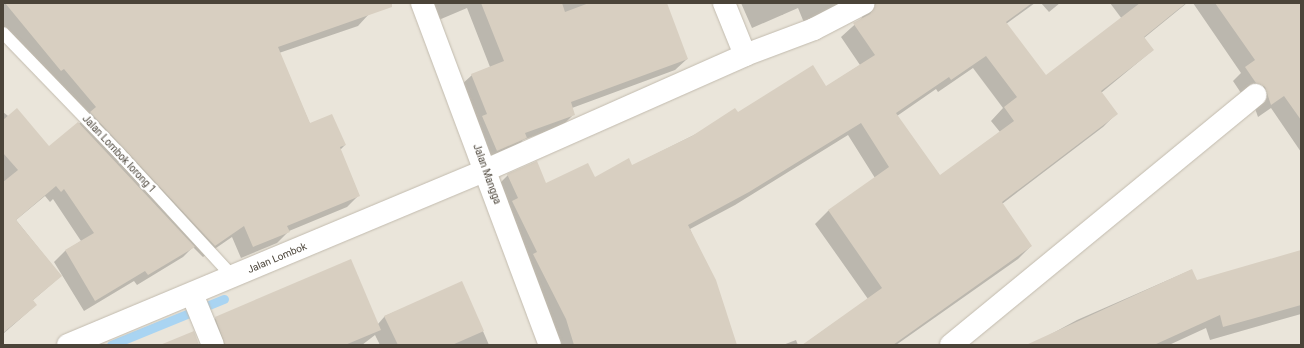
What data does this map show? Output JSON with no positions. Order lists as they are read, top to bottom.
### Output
{
  "streets": {
    "street": ["Jalan Mangga", "Jalan Lombok"],
    "lane": ["Jalan Lombok lorong 1"]
  },
  "crossings": [
    ["Jalan Lombok lorong 1", "Jalan Lombok"],
    ["Jalan Mangga", "Jalan Lombok"]
  ]
}
